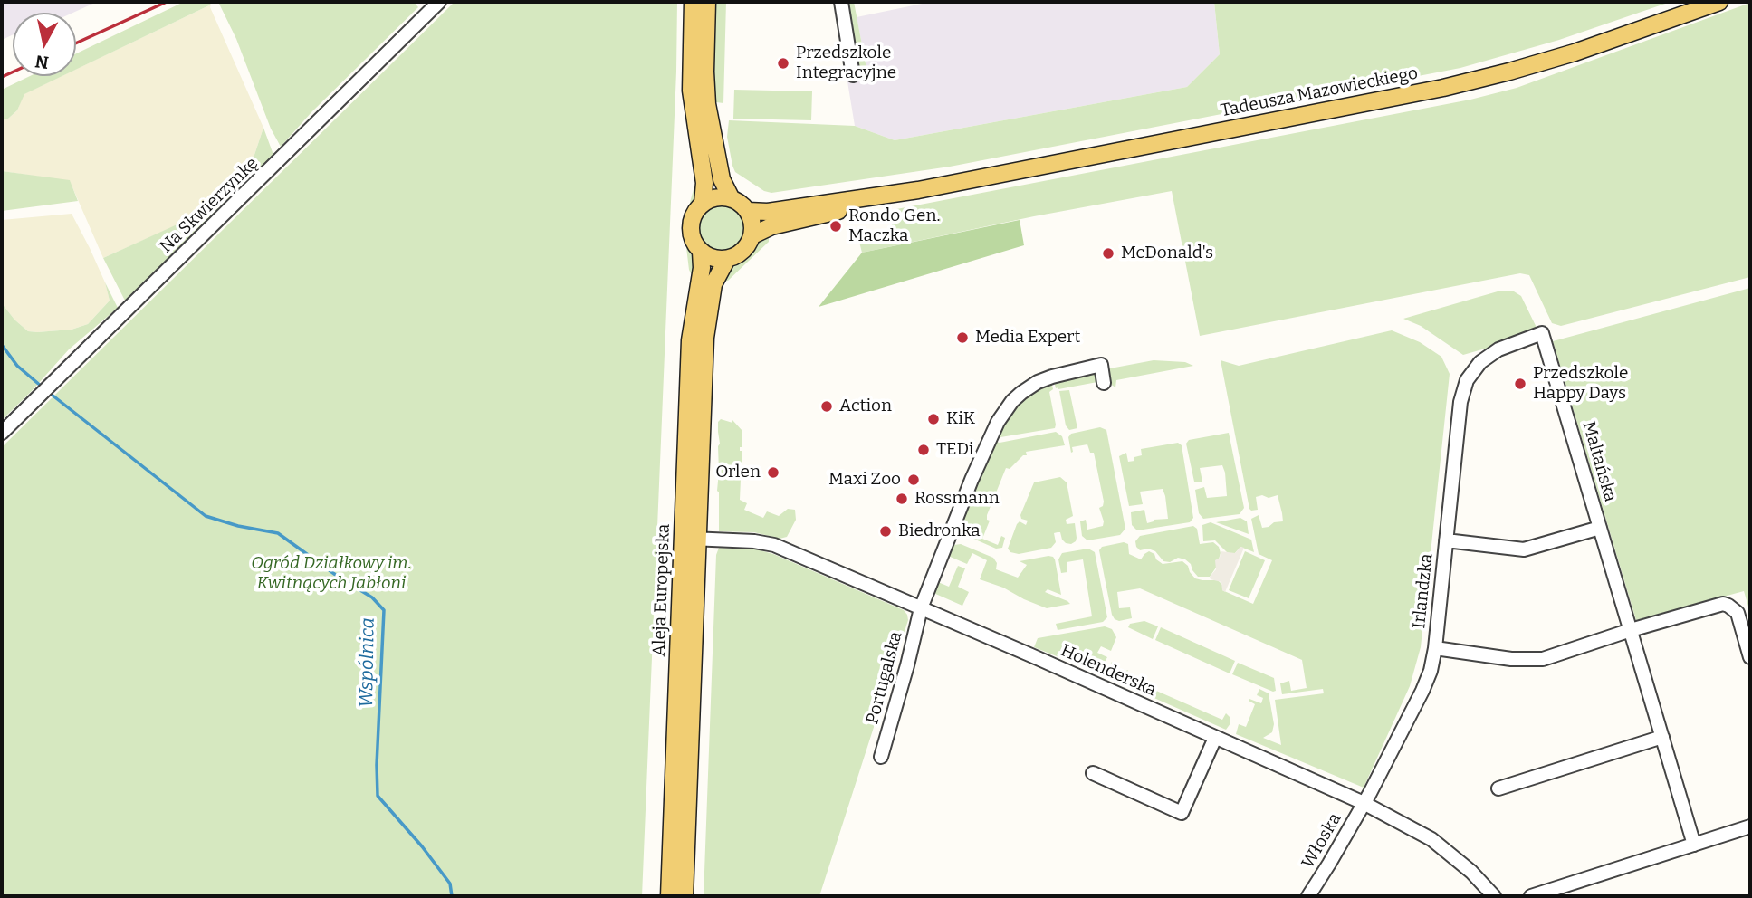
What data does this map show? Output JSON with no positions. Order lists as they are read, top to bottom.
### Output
{
  "streets": {
    "main road": ["Tadeusza Mazowieckiego", "Aleja Europejska"],
    "street": [
      "Na Skwierzynkę",
      "Maltańska",
      "Irlandzka",
      "Holenderska",
      "Portugalska",
      "Włoska"
    ]
  },
  "crossings": [
    ["Tadeusza Mazowieckiego", "Aleja Europejska"],
    ["Maltańska", "Irlandzka"],
    ["Aleja Europejska", "Holenderska"],
    ["Irlandzka", "Holenderska"],
    ["Irlandzka", "Włoska"],
    ["Holenderska", "Portugalska"],
    ["Holenderska", "Włoska"]
  ],
  "water": ["Wspólnica"],
  "parks": ["Ogród Działkowy im. Kwitnących Jabłoni"],
  "places": [
    "Przedszkole Integracyjne",
    "Rondo Gen. Maczka",
    "McDonald's",
    "Media Expert",
    "Przedszkole Happy Days",
    "Action",
    "KiK",
    "TEDi",
    "Orlen",
    "Maxi Zoo",
    "Rossmann",
    "Biedronka"
  ],
  "north": "bottom"
}
